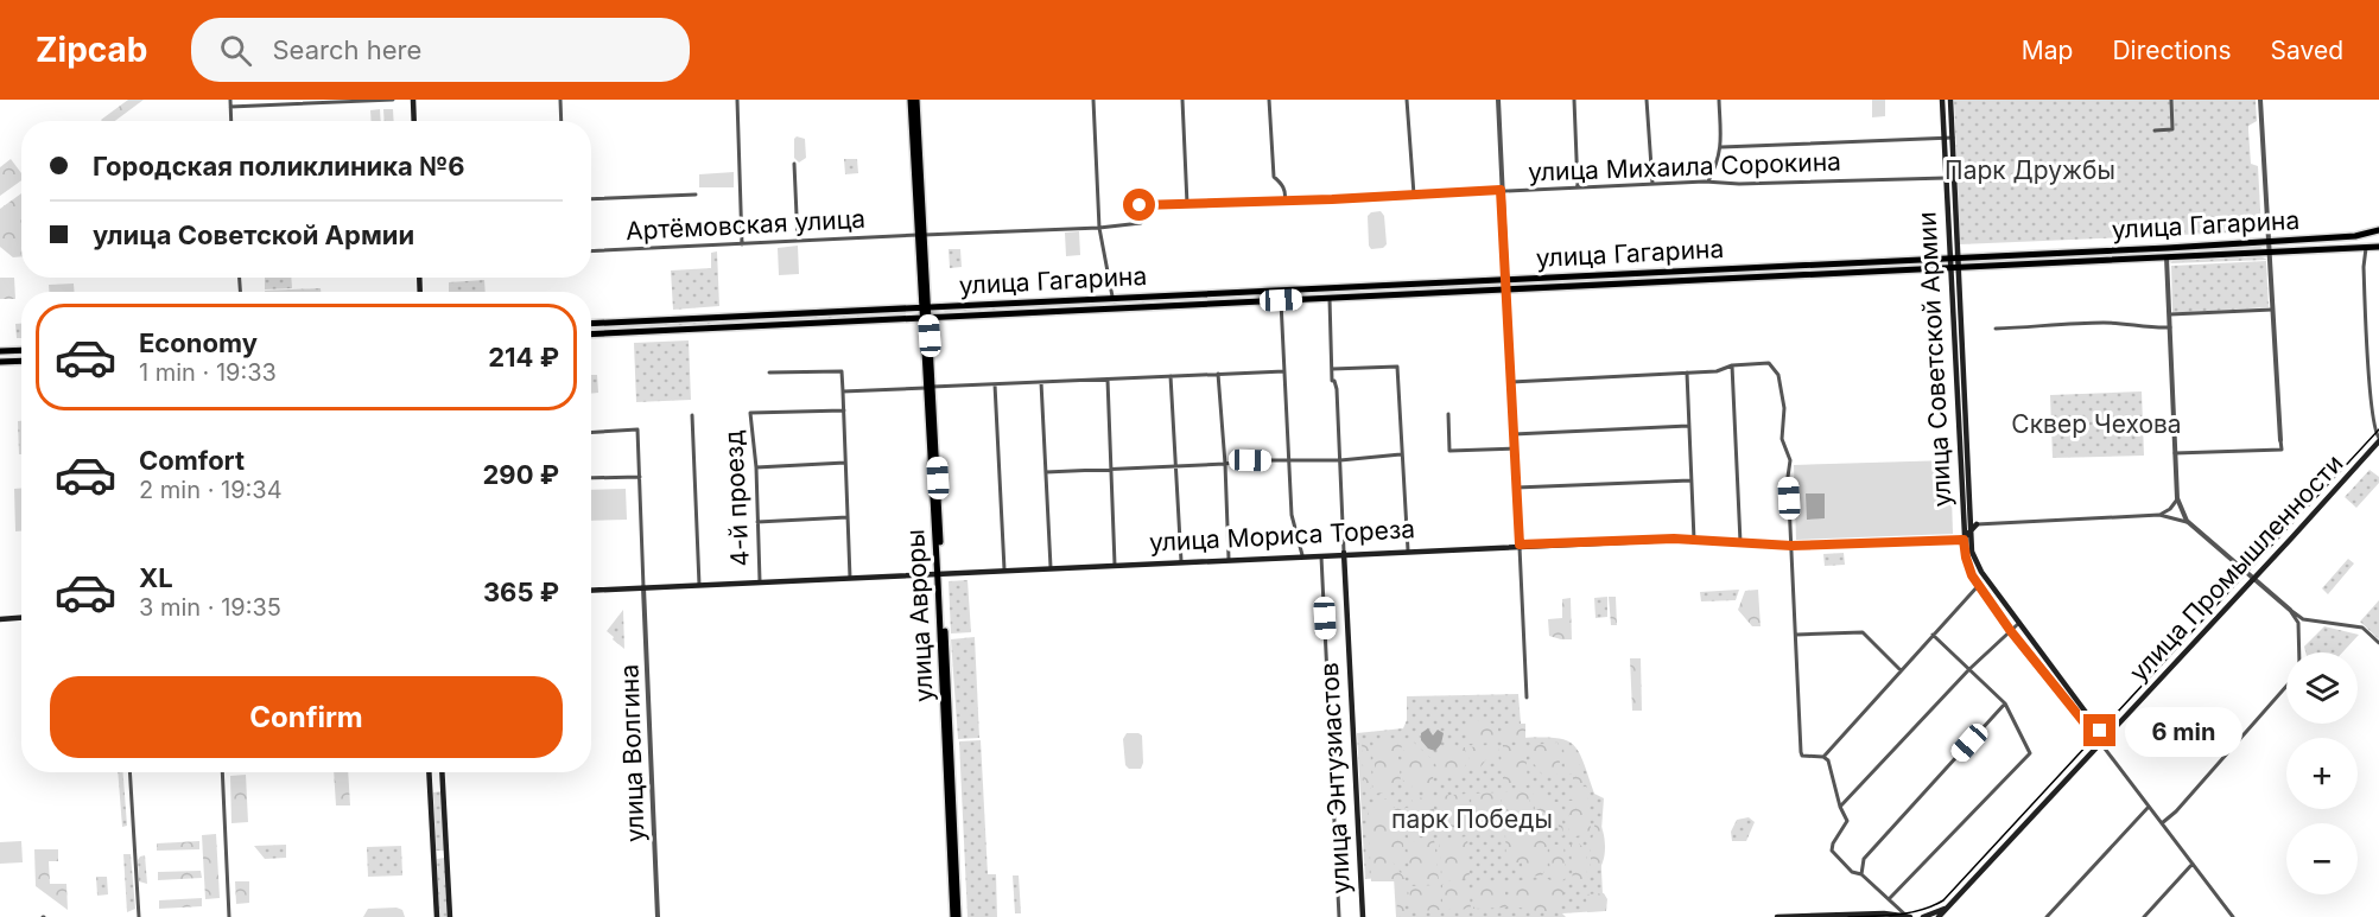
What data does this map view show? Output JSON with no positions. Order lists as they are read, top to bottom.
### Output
{
  "streets": {
    "main road": [
      "улица Гагарина",
      "улица Советской Армии",
      "улица Мориса Тореза",
      "улица Промышленности",
      "улица Авроры",
      "улица Энтузиастов"
    ],
    "street": [
      "улица Михаила Сорокина",
      "Артёмовская улица",
      "4-й проезд",
      "улица Волгина"
    ]
  },
  "crossings": [
    ["улица Михаила Сорокина", "Артёмовская улица"],
    ["улица Михаила Сорокина", "улица Советской Армии"],
    ["Артёмовская улица", "улица Авроры"],
    ["улица Гагарина", "улица Советской Армии"],
    ["улица Гагарина", "улица Авроры"],
    ["улица Советской Армии", "улица Мориса Тореза"],
    ["улица Советской Армии", "улица Промышленности"],
    ["4-й проезд", "улица Мориса Тореза"],
    ["улица Мориса Тореза", "улица Авроры"],
    ["улица Мориса Тореза", "улица Волгина"],
    ["улица Мориса Тореза", "улица Энтузиастов"]
  ],
  "parks": ["Парк Дружбы", "Сквер Чехова", "парк Победы"],
  "page": {
    "header": "Zipcab",
    "search": "Search here",
    "nav": ["Map", "Directions", "Saved"],
    "banner": ["Городская поликлиника №6", "улица Советской Армии"],
    "list": [
      {
        "name": "Economy",
        "note": "1 min · 19:33",
        "value": "214 ₽"
      },
      {
        "name": "Comfort",
        "note": "2 min · 19:34",
        "value": "290 ₽"
      },
      {
        "name": "XL",
        "note": "3 min · 19:35",
        "value": "365 ₽"
      }
    ],
    "map_buttons": ["+", "−"],
    "buttons": "Confirm",
    "bubble": "6 min"
  }
}
